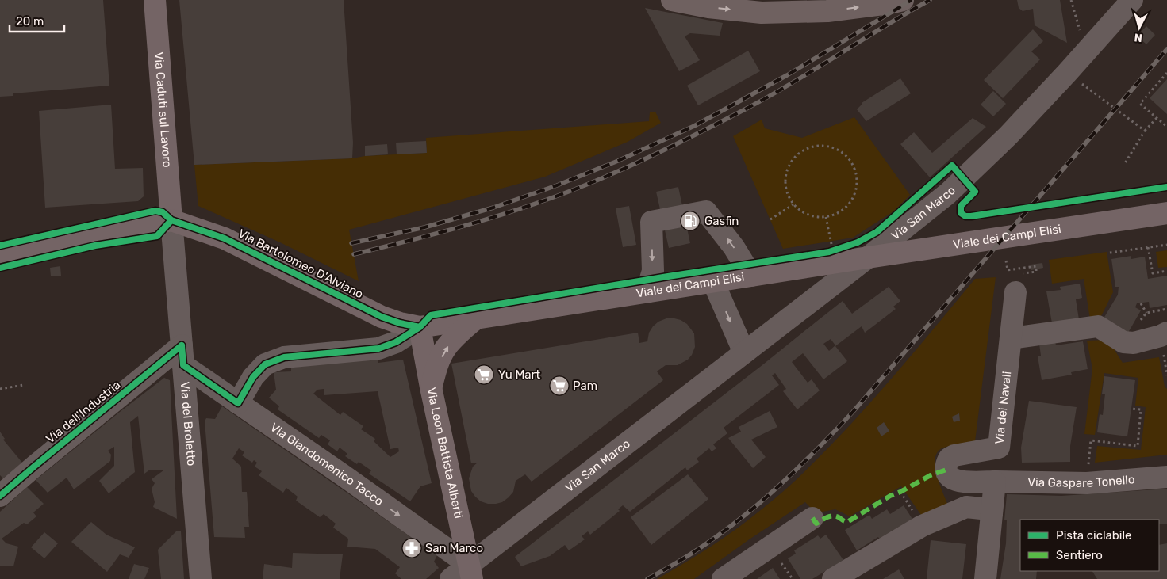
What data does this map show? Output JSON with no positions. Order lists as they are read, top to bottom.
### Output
{
  "streets": {
    "main road": [
      "Via Caduti sul Lavoro",
      "Viale dei Campi Elisi",
      "Via Bartolomeo D'Alviano",
      "Via Leon Battista Alberti"
    ],
    "street": [
      "Via San Marco",
      "Via dei Navali",
      "Via dell'Industria",
      "Via del Broletto",
      "Via Giandomenico Tacco",
      "Via Gaspare Tonello"
    ]
  },
  "crossings": [
    ["Via Caduti sul Lavoro", "Via Bartolomeo D'Alviano"],
    ["Via Caduti sul Lavoro", "Via del Broletto"],
    ["Via San Marco", "Viale dei Campi Elisi"],
    ["Via San Marco", "Via Leon Battista Alberti"],
    ["Via San Marco", "Via Giandomenico Tacco"],
    ["Viale dei Campi Elisi", "Via Bartolomeo D'Alviano"],
    ["Viale dei Campi Elisi", "Via Leon Battista Alberti"],
    ["Viale dei Campi Elisi", "Via Giandomenico Tacco"],
    ["Via Bartolomeo D'Alviano", "Via del Broletto"],
    ["Via Bartolomeo D'Alviano", "Via Leon Battista Alberti"],
    ["Via dei Navali", "Via Gaspare Tonello"],
    ["Via dell'Industria", "Via del Broletto"],
    ["Via dell'Industria", "Via Giandomenico Tacco"],
    ["Via del Broletto", "Via Giandomenico Tacco"],
    ["Via Leon Battista Alberti", "Via Giandomenico Tacco"]
  ],
  "one_way": ["Via Giandomenico Tacco"],
  "places": {
    "fuel station": ["Gasfin"],
    "supermarket": ["Yu Mart", "Pam"],
    "pharmacy": ["San Marco"]
  },
  "legend": ["Pista ciclabile", "Sentiero"],
  "scale_bar": "20 m",
  "north": "bottom"
}
